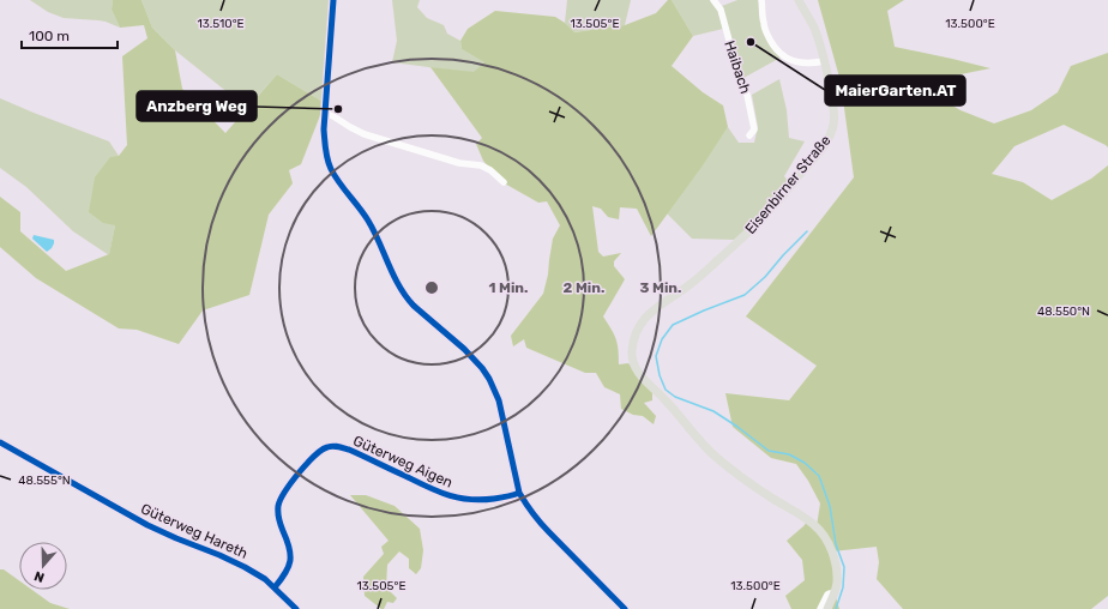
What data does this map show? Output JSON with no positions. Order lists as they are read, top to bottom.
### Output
{
  "streets": {
    "main road": ["Eisenbirner Straße"],
    "street": ["Haibach", "Güterweg Aigen", "Güterweg Hareth"]
  },
  "crossings": [
    ["Güterweg Aigen", "Güterweg Hareth"]
  ],
  "places": ["MaierGarten.AT", "Anzberg Weg"],
  "scale_bar": "100 m",
  "north": "bottom",
  "coordinates": [
    "13.510°E",
    "13.505°E",
    "13.500°E",
    "48.550°N",
    "48.555°N"
  ],
  "rings": ["1 Min.", "2 Min.", "3 Min."]
}
